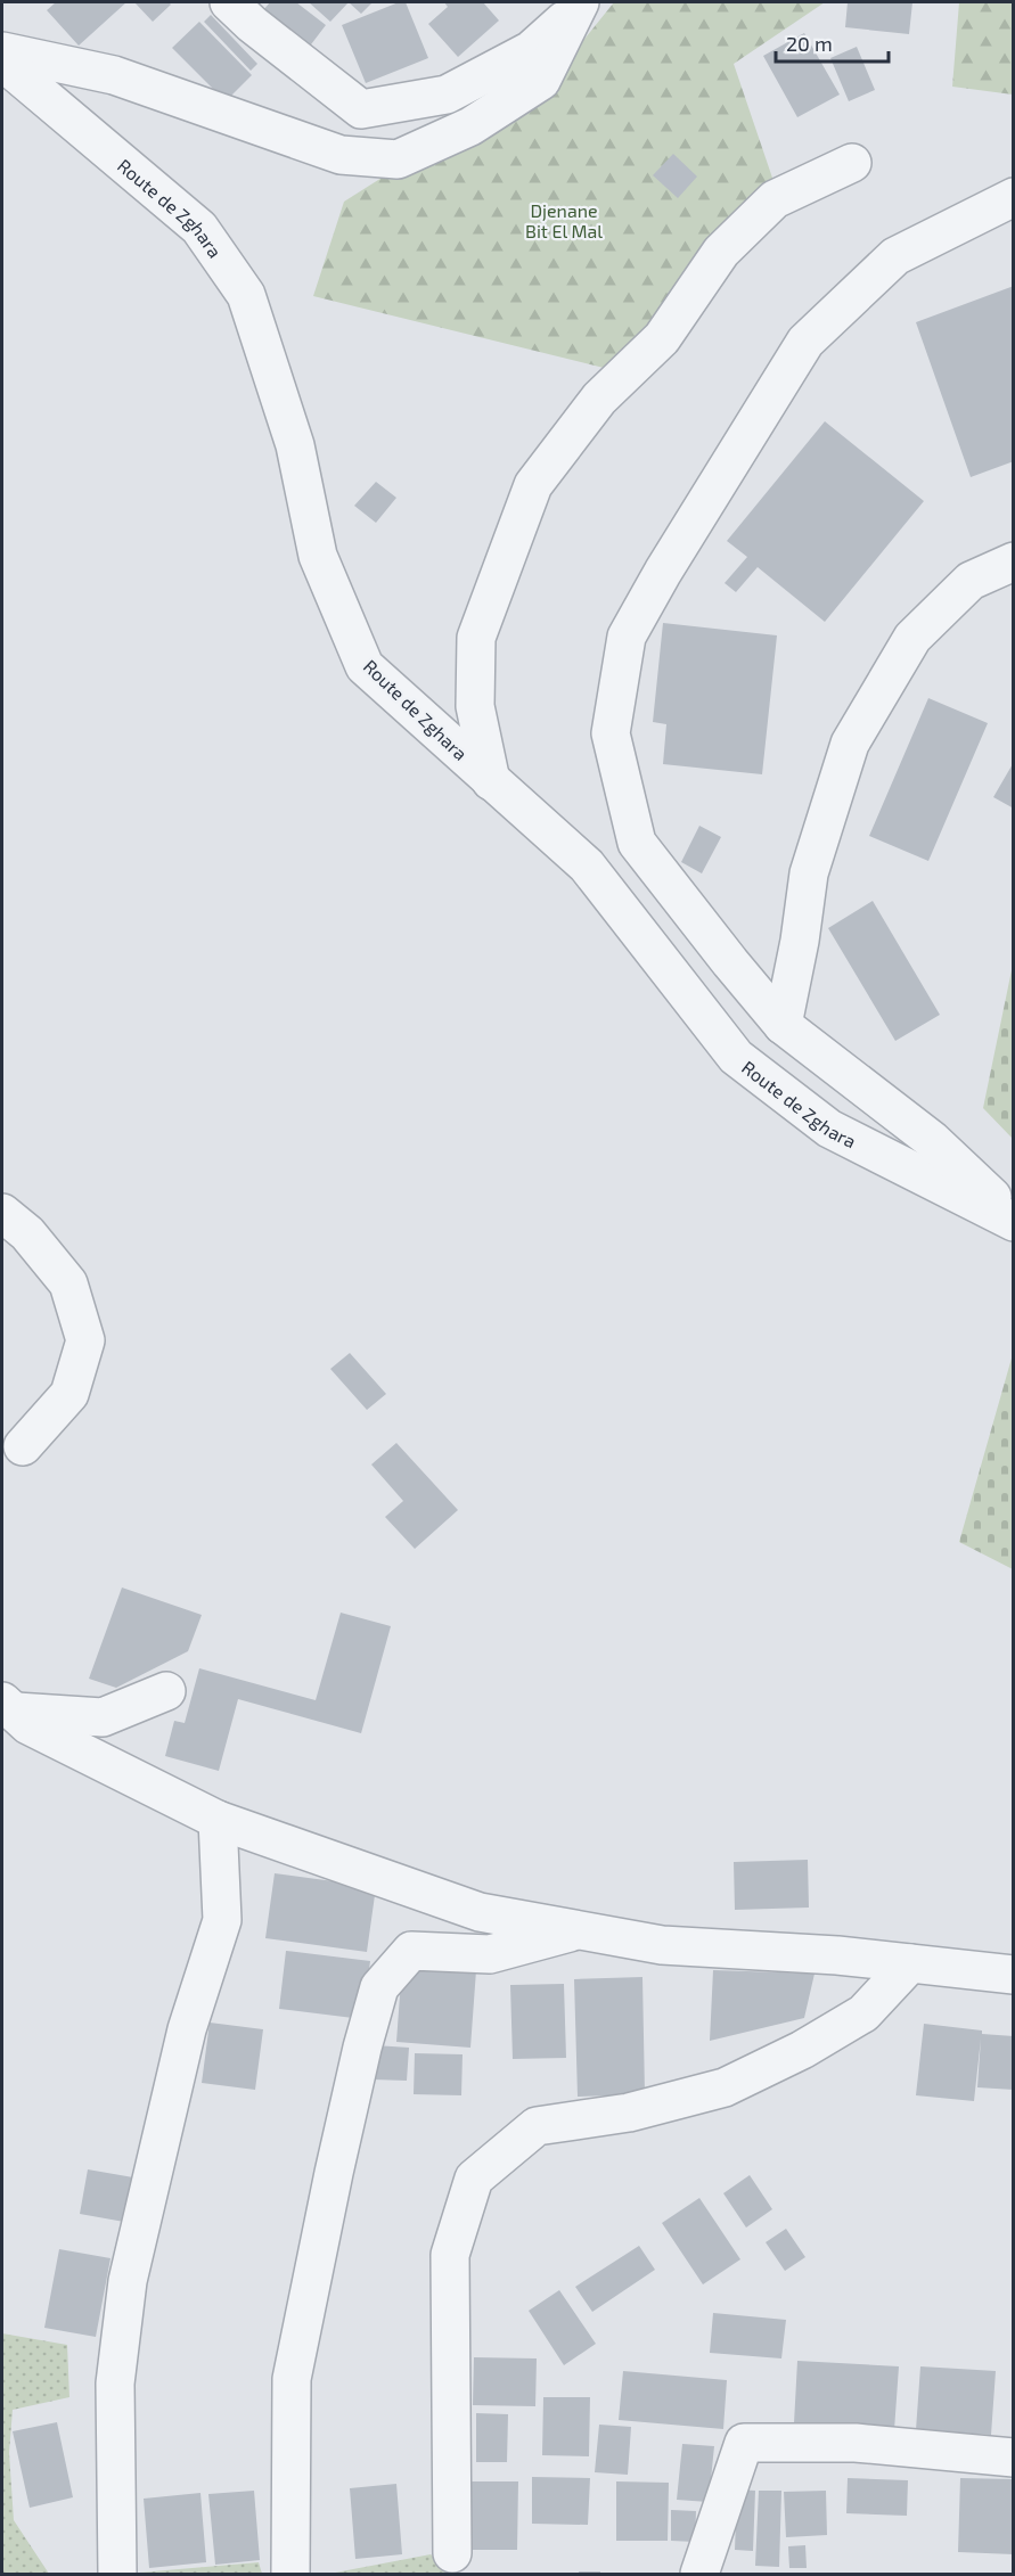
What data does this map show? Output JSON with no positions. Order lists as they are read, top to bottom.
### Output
{
  "streets": {
    "street": ["Route de Zghara"]
  },
  "parks": ["Djenane Bit El Mal"],
  "scale_bar": "20 m"
}
